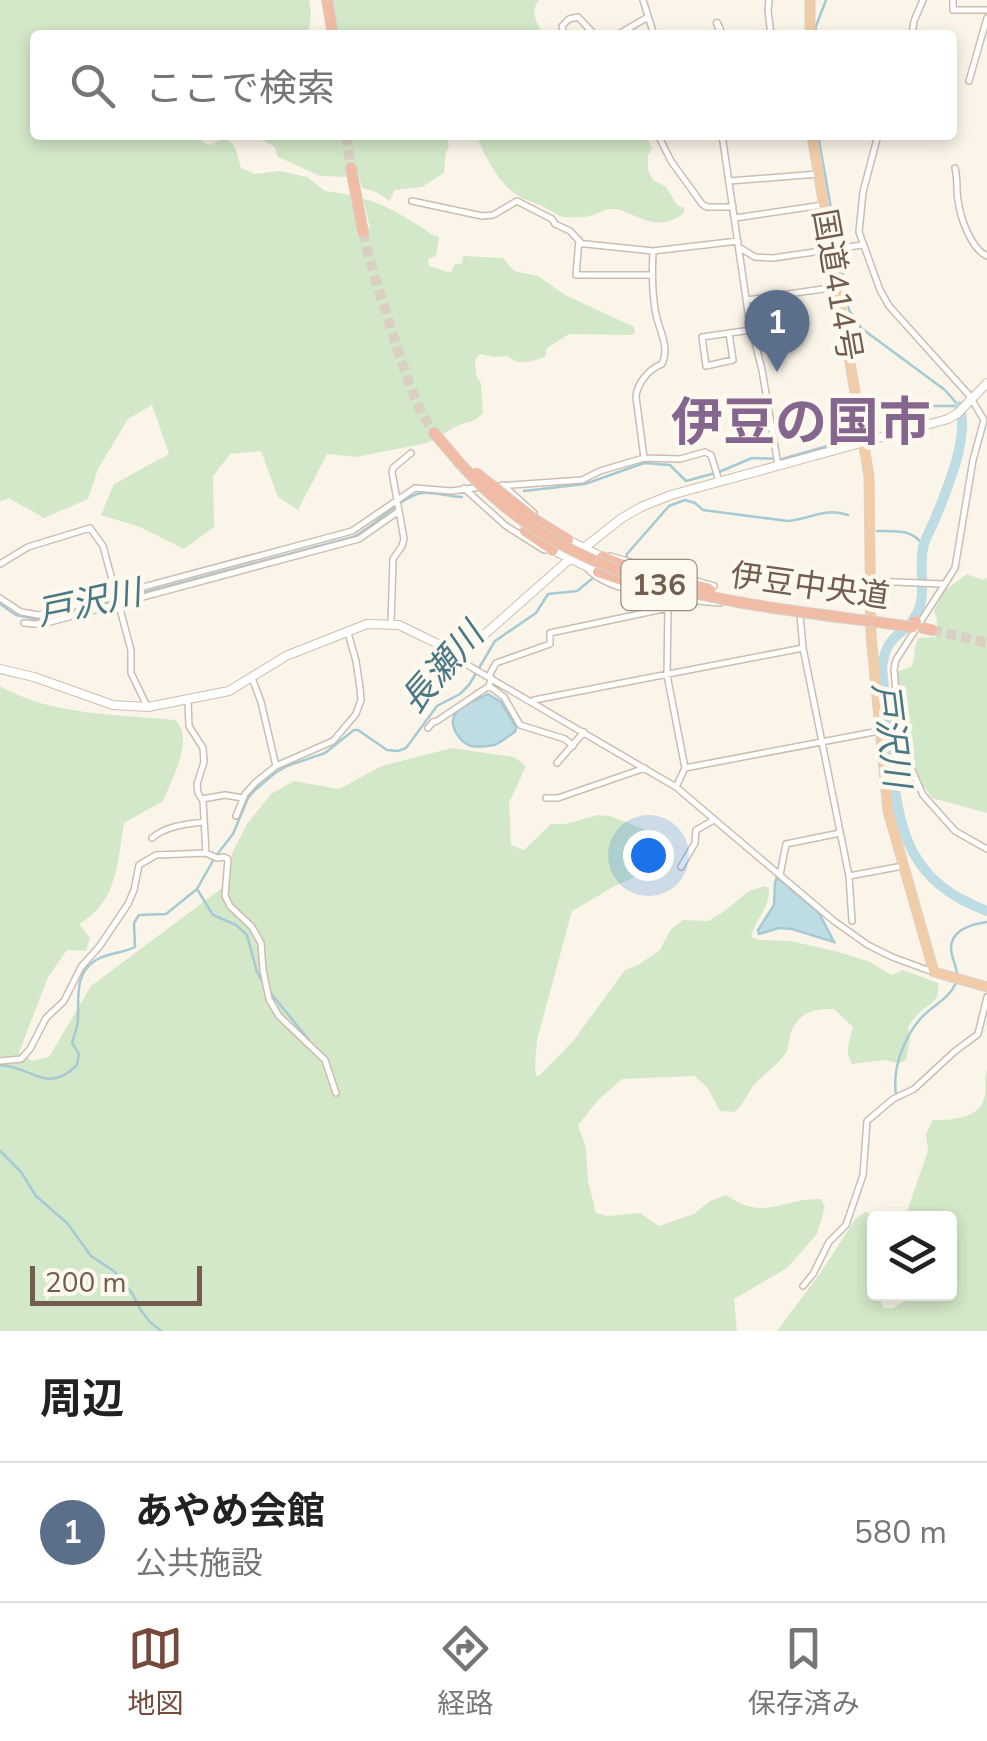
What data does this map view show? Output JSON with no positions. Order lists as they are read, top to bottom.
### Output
{
  "streets": {
    "highway": ["国道414号", "136", "伊豆中央道"]
  },
  "districts": ["伊豆の国市"],
  "water": ["戸沢川", "長瀬川"],
  "scale_bar": "200 m",
  "page": {
    "search": "ここで検索",
    "pins": "1",
    "scale": "200 m",
    "heading": "周辺",
    "list": [
      {
        "mark": "1",
        "name": "あやめ会館",
        "note": "公共施設",
        "value": "580 m"
      }
    ],
    "nav": ["地図", "経路", "保存済み"]
  }
}
